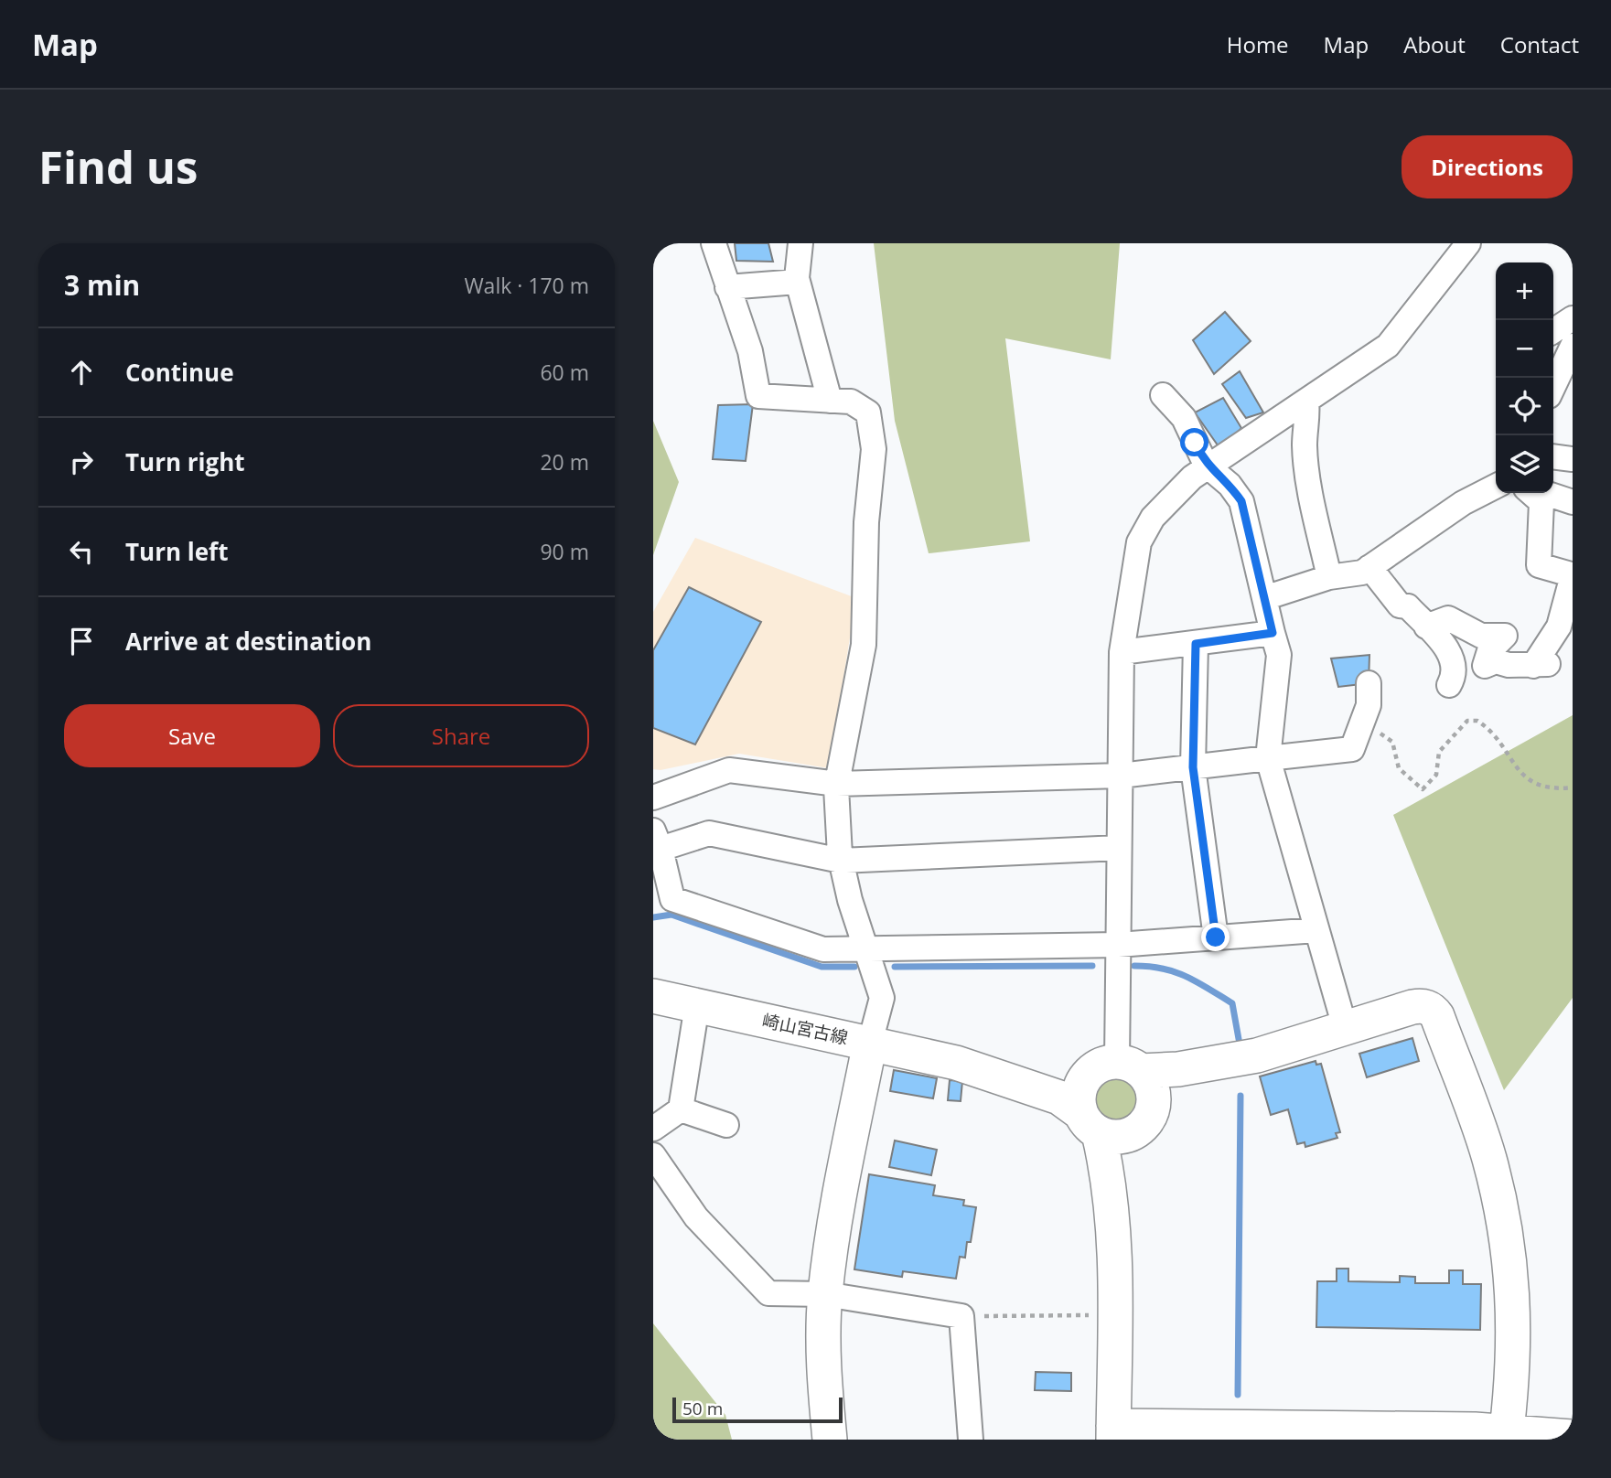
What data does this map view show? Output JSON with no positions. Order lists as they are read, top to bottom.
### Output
{
  "streets": {
    "street": ["崎山宮古線"]
  },
  "scale_bar": "50 m",
  "page": {
    "header": "Map",
    "nav": [
      "Home",
      "Map",
      "About",
      "Contact"
    ],
    "buttons": [
      "Directions",
      ["Save", "Share"]
    ],
    "title": "Find us",
    "heading": ["3 min", "Walk · 170 m"],
    "map_buttons": ["+", "−"],
    "list": [
      ["Continue", "60 m"],
      ["Turn right", "20 m"],
      ["Turn left", "90 m"],
      "Arrive at destination"
    ],
    "scale": "50 m"
  }
}
